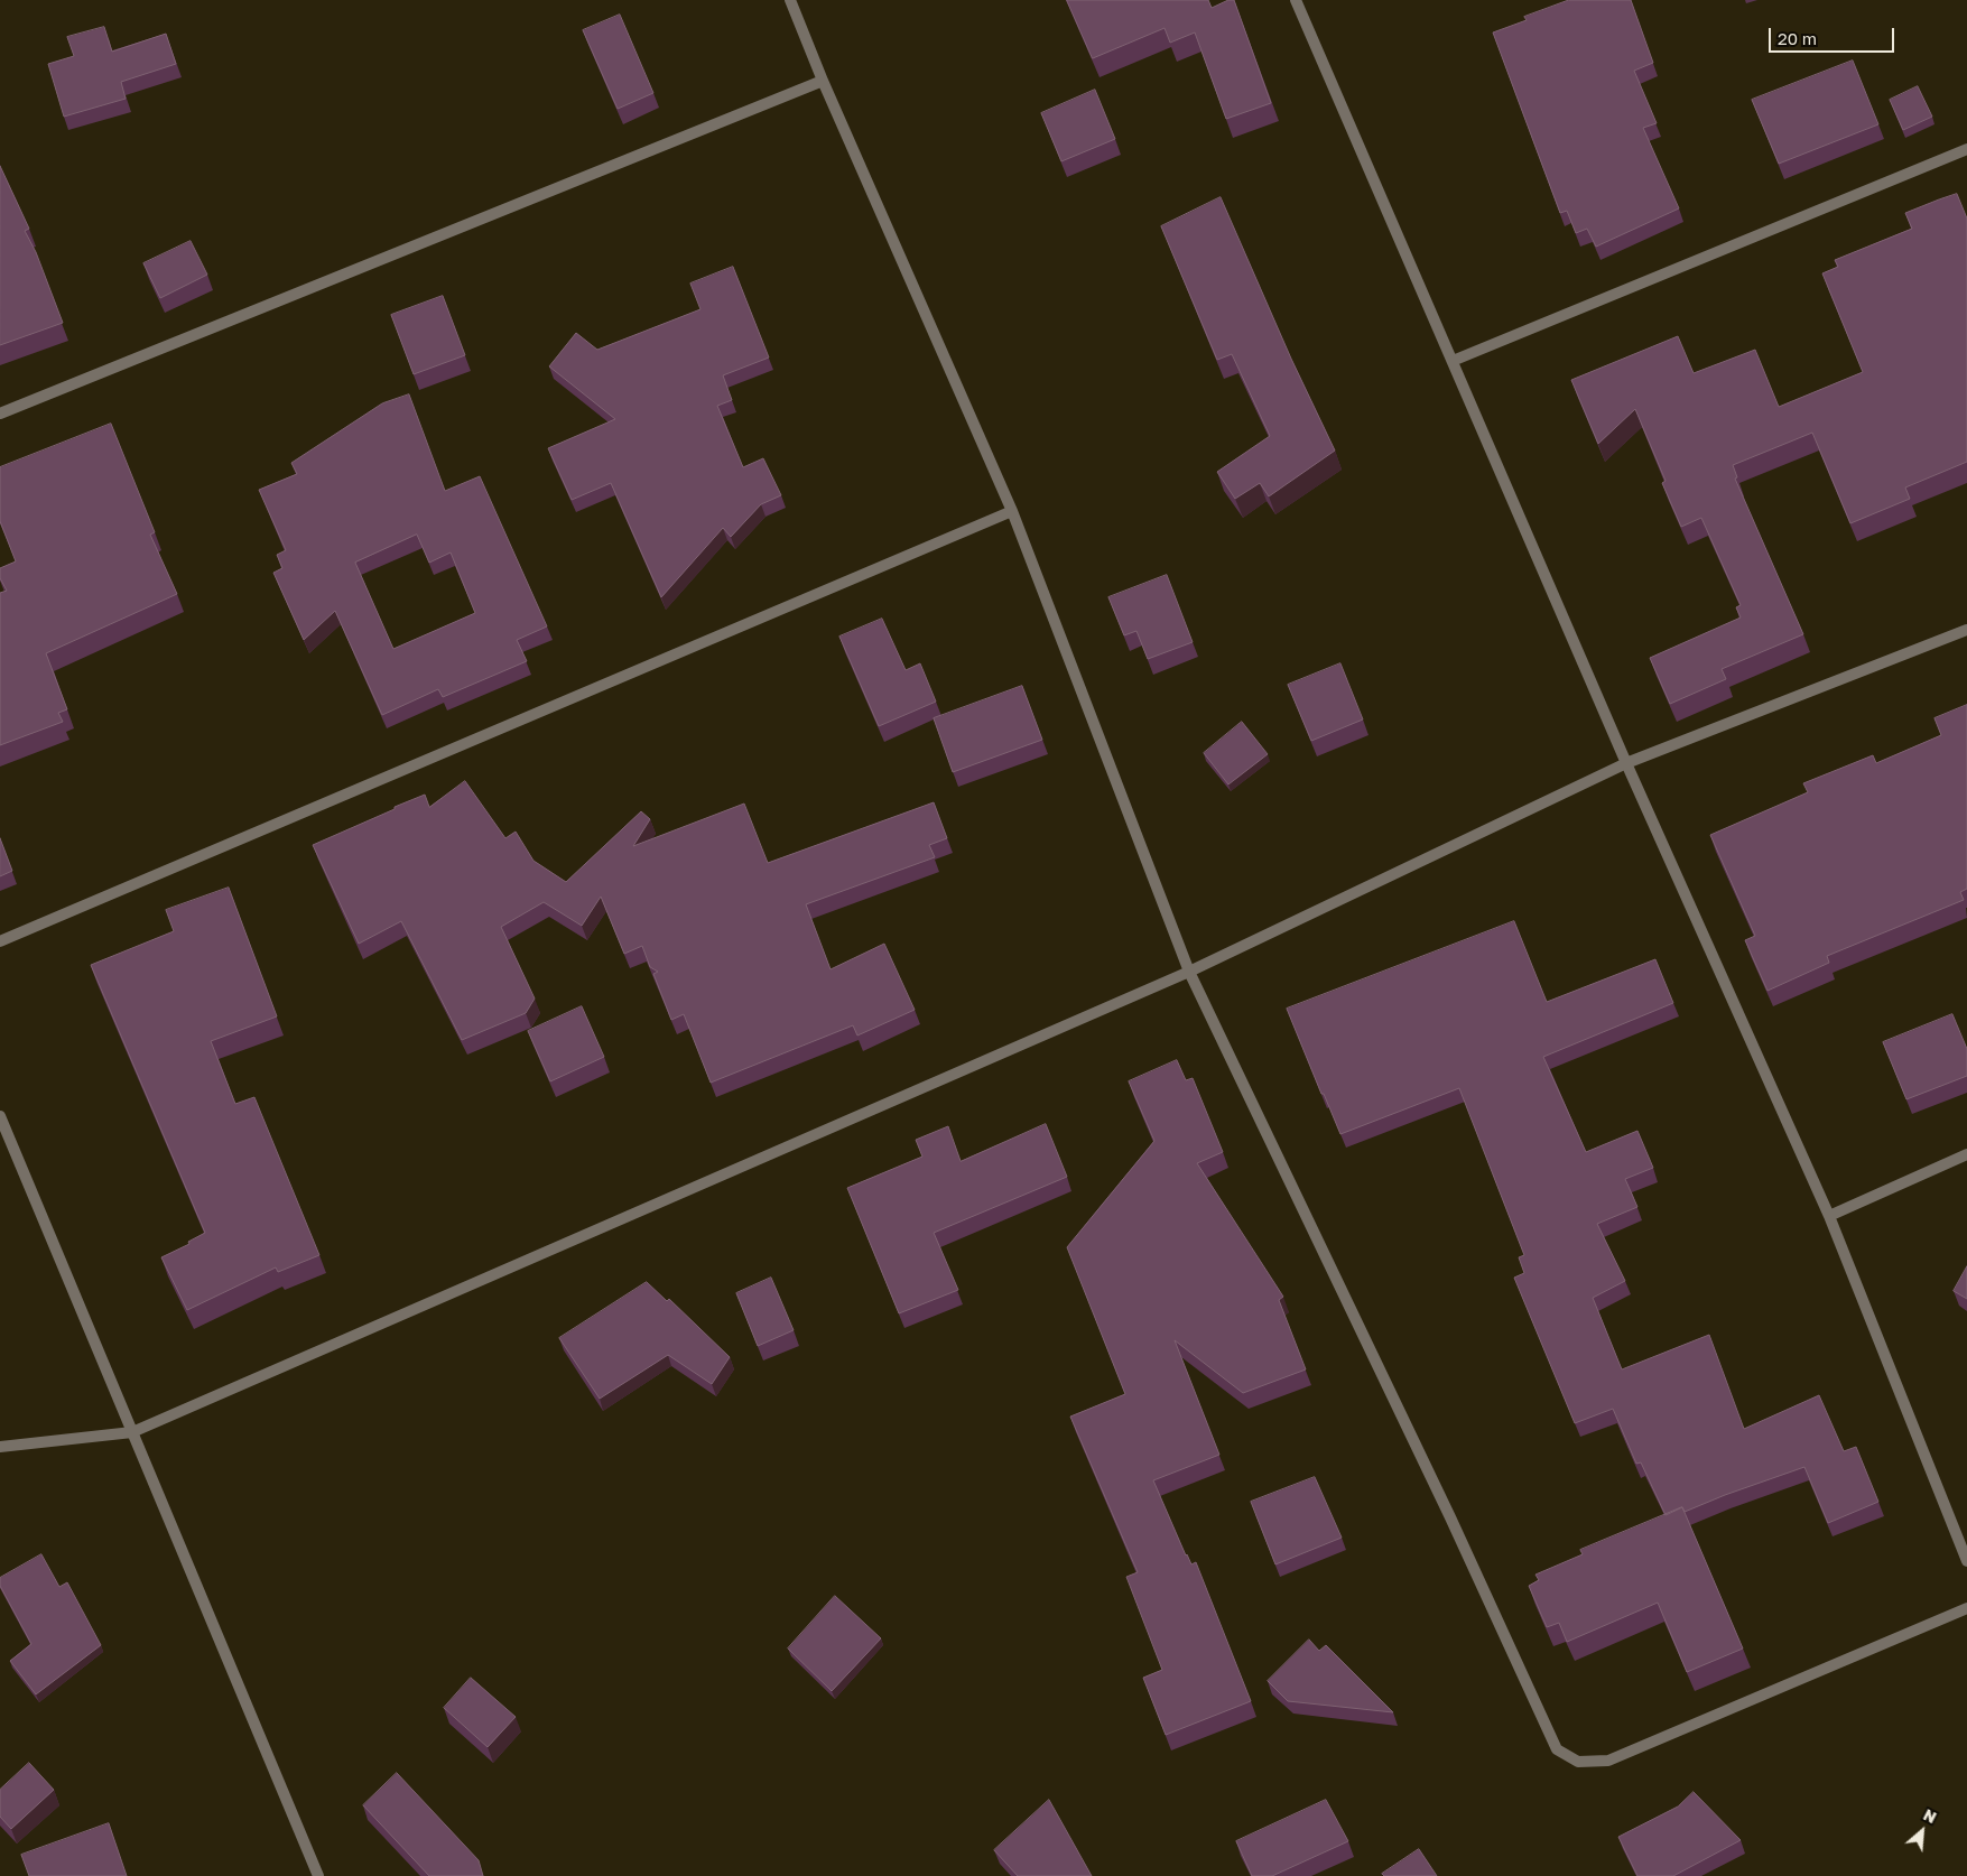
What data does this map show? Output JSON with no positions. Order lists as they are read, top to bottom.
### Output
{
  "scale_bar": "20 m",
  "north": "top right"
}
